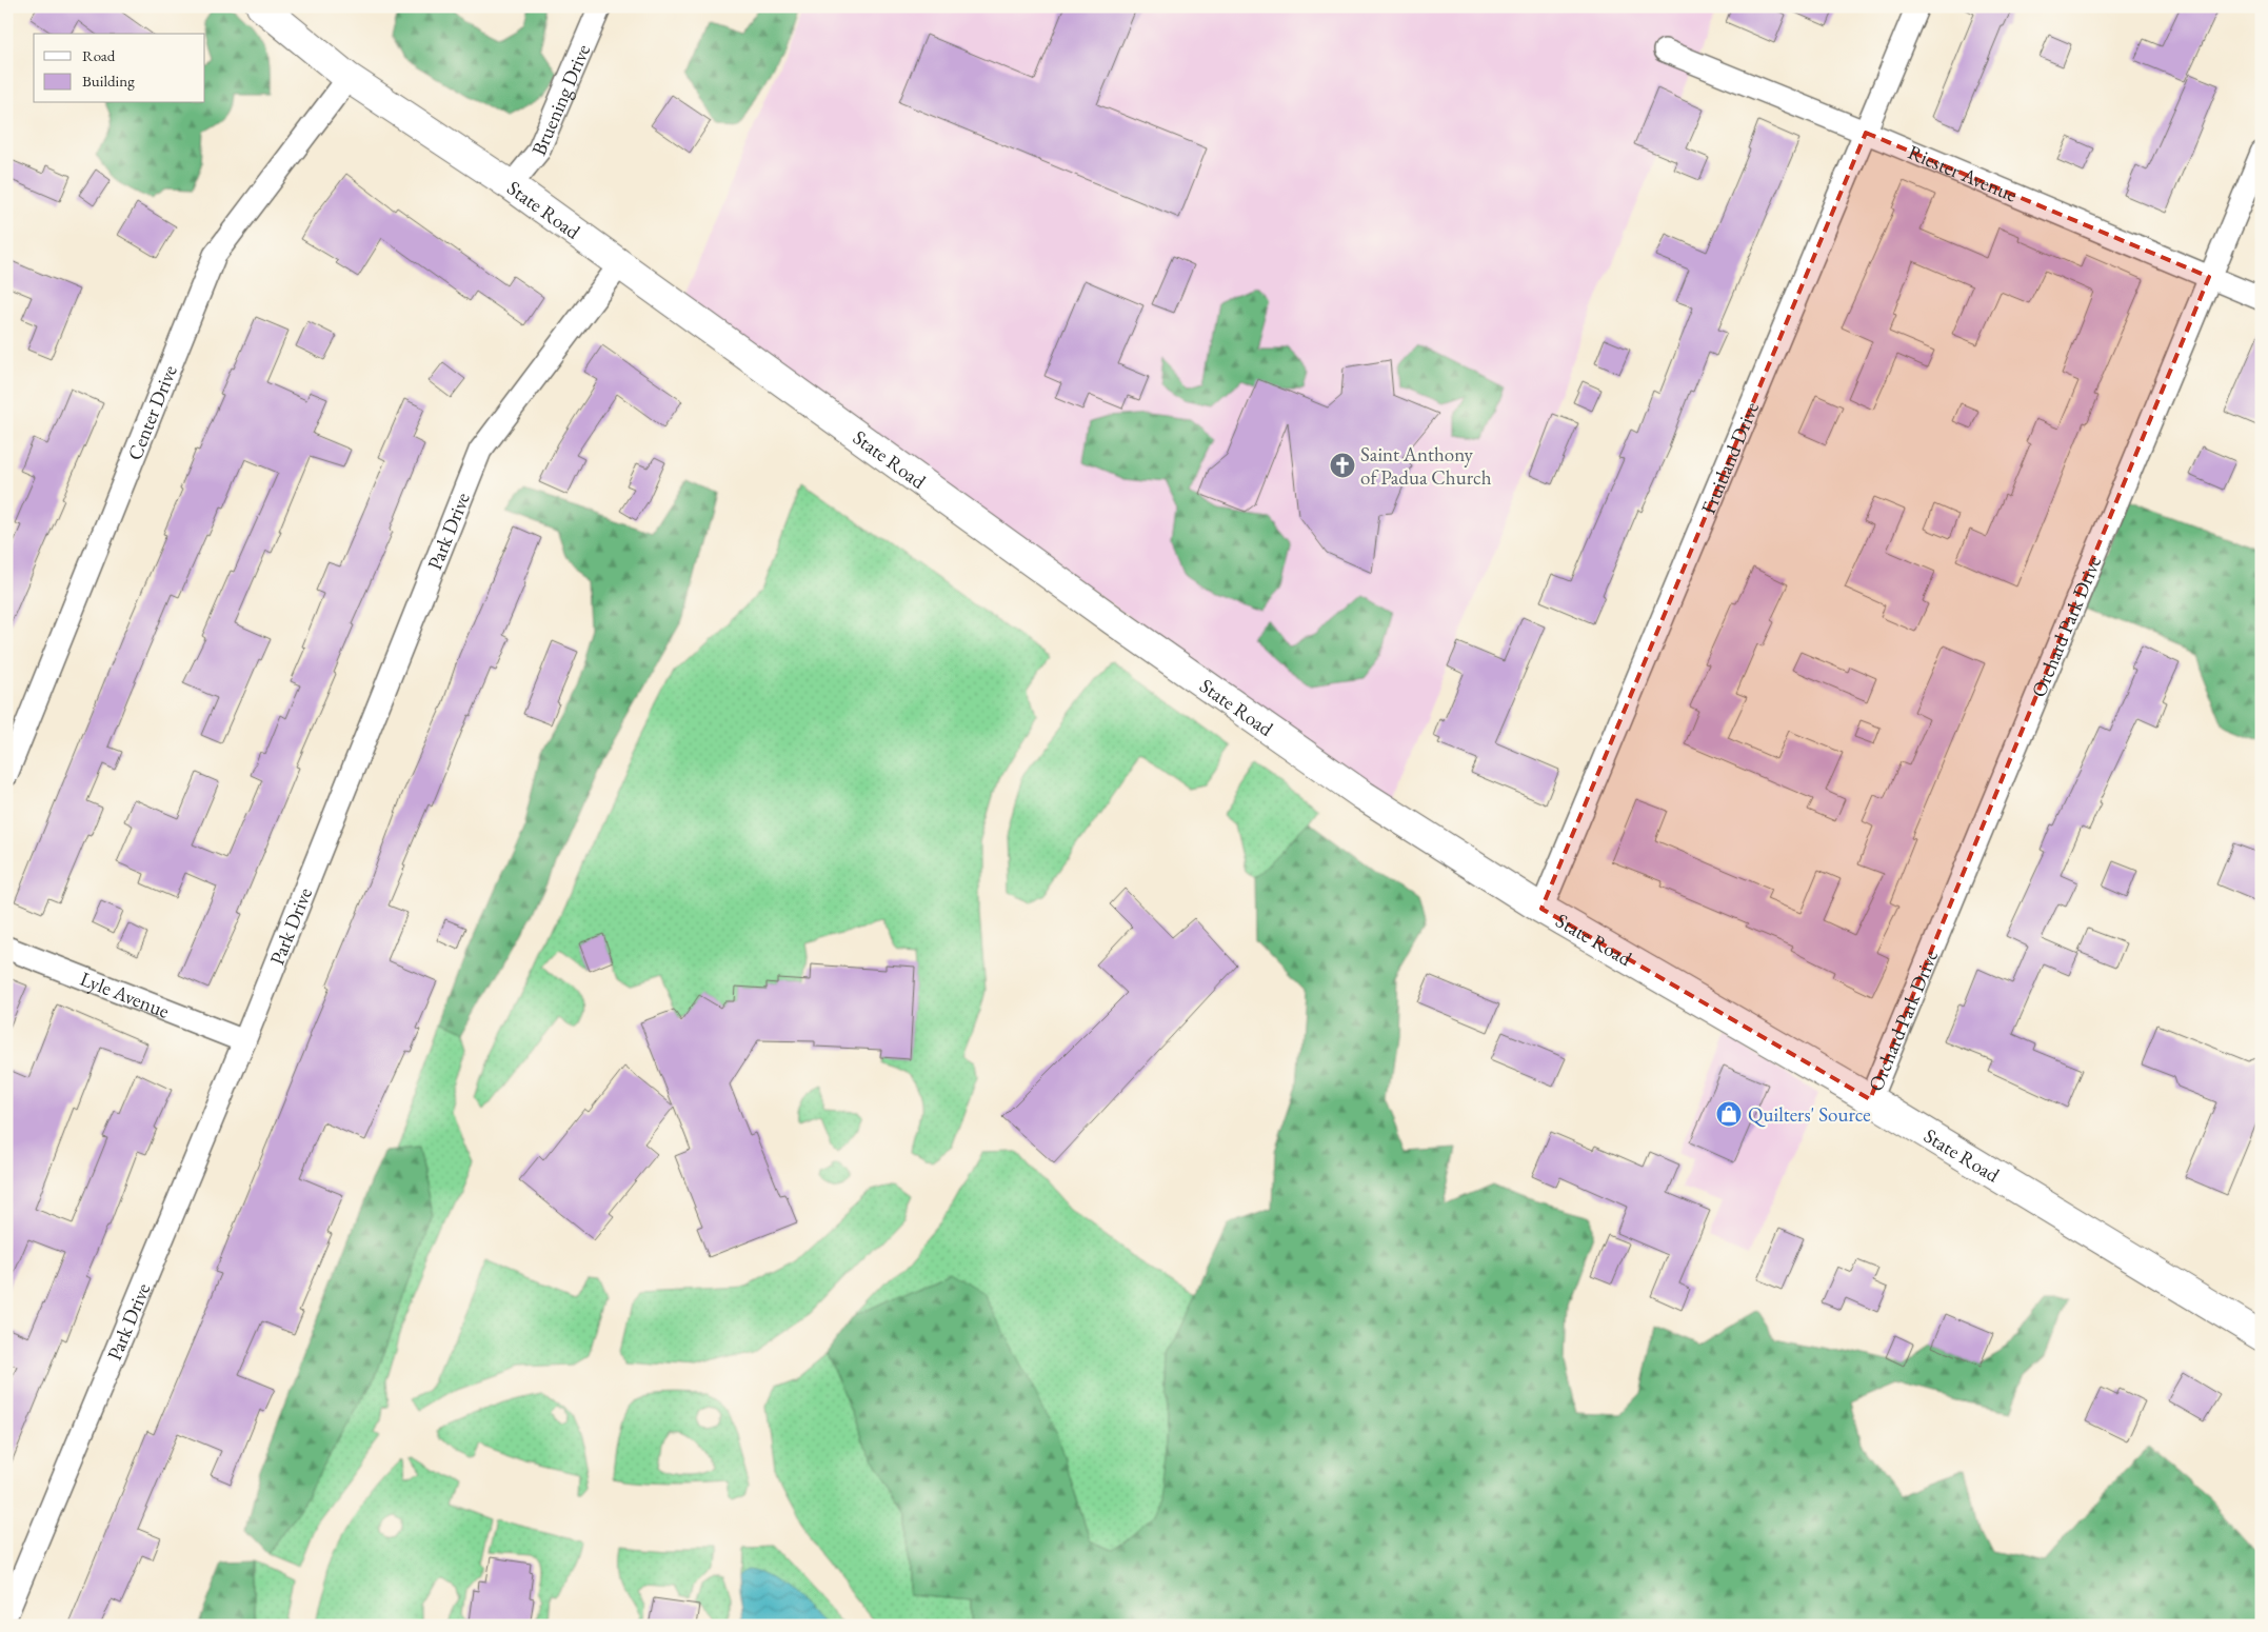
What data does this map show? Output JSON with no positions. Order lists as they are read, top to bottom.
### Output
{
  "streets": {
    "main road": ["State Road"],
    "street": [
      "Bruening Drive",
      "Riester Avenue",
      "Center Drive",
      "Fruitland Drive",
      "Park Drive",
      "Orchard Park Drive",
      "Lyle Avenue"
    ]
  },
  "crossings": [
    ["Bruening Drive", "State Road"],
    ["Riester Avenue", "Fruitland Drive"],
    ["Riester Avenue", "Orchard Park Drive"],
    ["State Road", "Center Drive"],
    ["State Road", "Fruitland Drive"],
    ["State Road", "Park Drive"],
    ["State Road", "Orchard Park Drive"],
    ["Park Drive", "Lyle Avenue"]
  ],
  "places": {
    "church": ["Saint Anthony of Padua Church"],
    "shop": ["Quilters' Source"]
  },
  "legend": ["Road", "Building"]
}
